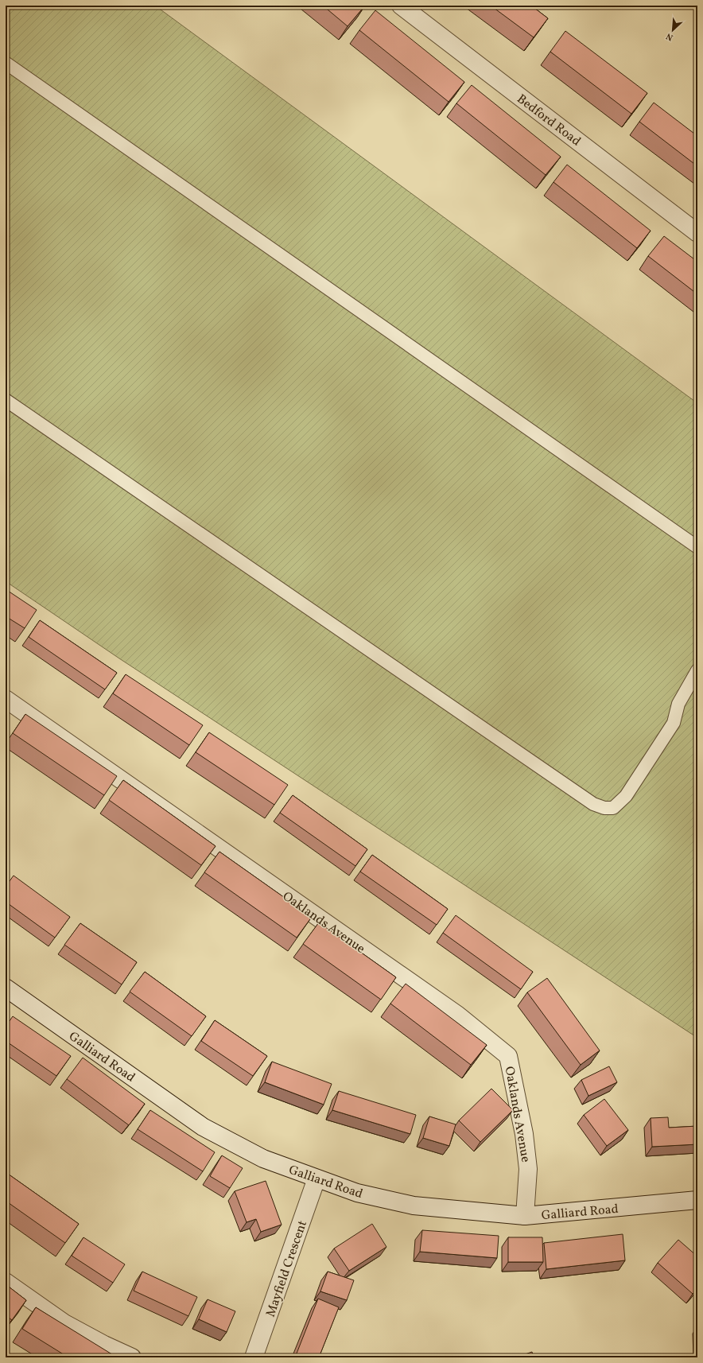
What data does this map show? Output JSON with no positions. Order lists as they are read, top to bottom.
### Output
{
  "streets": {
    "street": [
      "Bedford Road",
      "Oaklands Avenue",
      "Galliard Road",
      "Mayfield Crescent"
    ]
  },
  "crossings": [
    ["Oaklands Avenue", "Galliard Road"],
    ["Galliard Road", "Mayfield Crescent"]
  ],
  "north": "bottom left"
}
